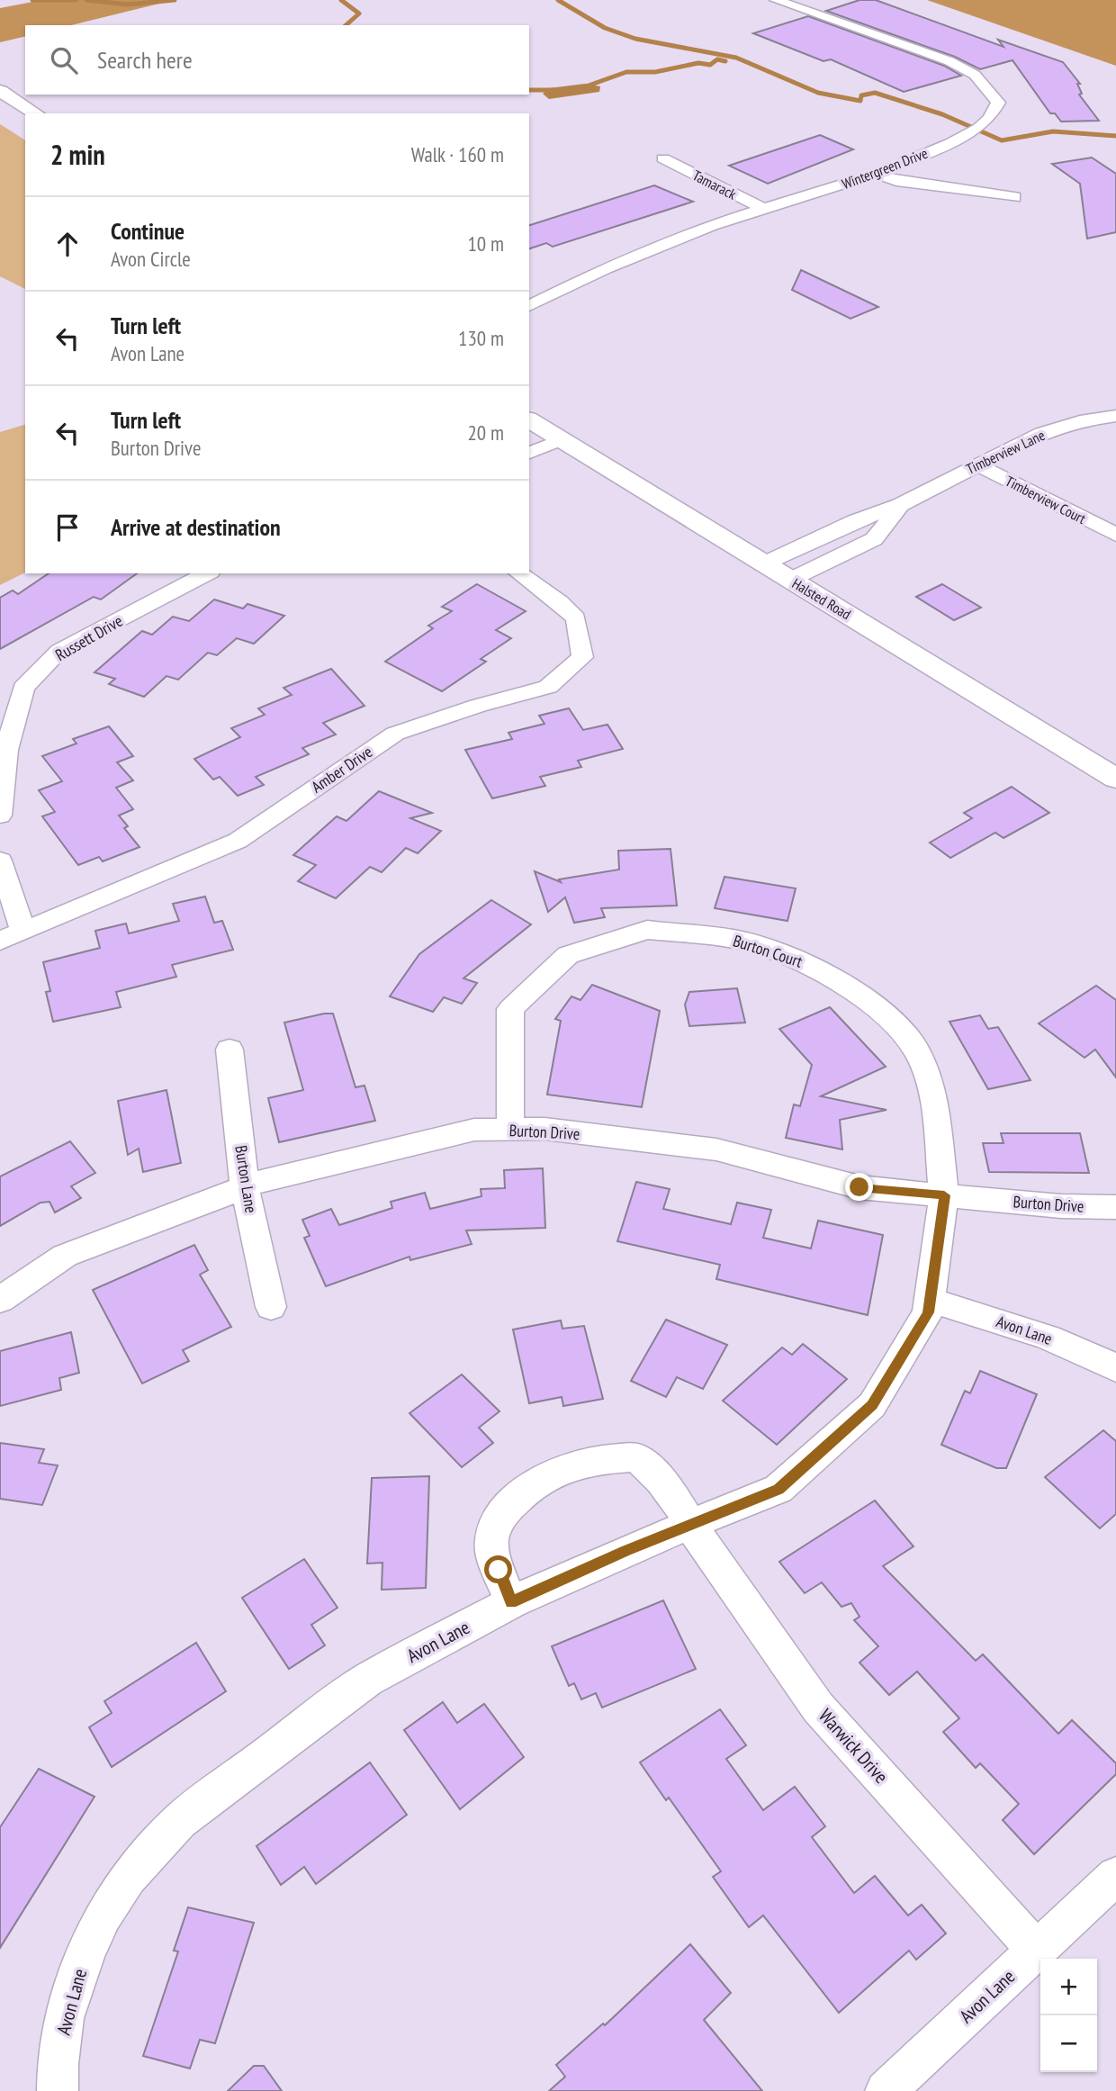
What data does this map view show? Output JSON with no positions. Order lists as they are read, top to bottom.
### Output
{
  "streets": {
    "street": [
      "Wintergreen Drive",
      "Tamarack",
      "Timberview Lane",
      "Timberview Court",
      "Halsted Road",
      "Russett Drive",
      "Amber Drive",
      "Burton Court",
      "Burton Drive",
      "Burton Lane",
      "Avon Lane",
      "Warwick Drive"
    ]
  },
  "crossings": [
    ["Wintergreen Drive", "Tamarack"],
    ["Timberview Lane", "Timberview Court"],
    ["Timberview Lane", "Halsted Road"],
    ["Burton Court", "Burton Drive"],
    ["Burton Court", "Avon Lane"],
    ["Burton Drive", "Burton Lane"],
    ["Burton Drive", "Avon Lane"],
    ["Avon Lane", "Warwick Drive"]
  ],
  "page": {
    "search": "Search here",
    "heading": ["2 min", "Walk · 160 m"],
    "list": [
      ["Continue", "Avon Circle", "10 m"],
      ["Turn left", "Avon Lane", "130 m"],
      ["Turn left", "Burton Drive", "20 m"],
      "Arrive at destination"
    ],
    "map_buttons": ["+", "−"]
  }
}
